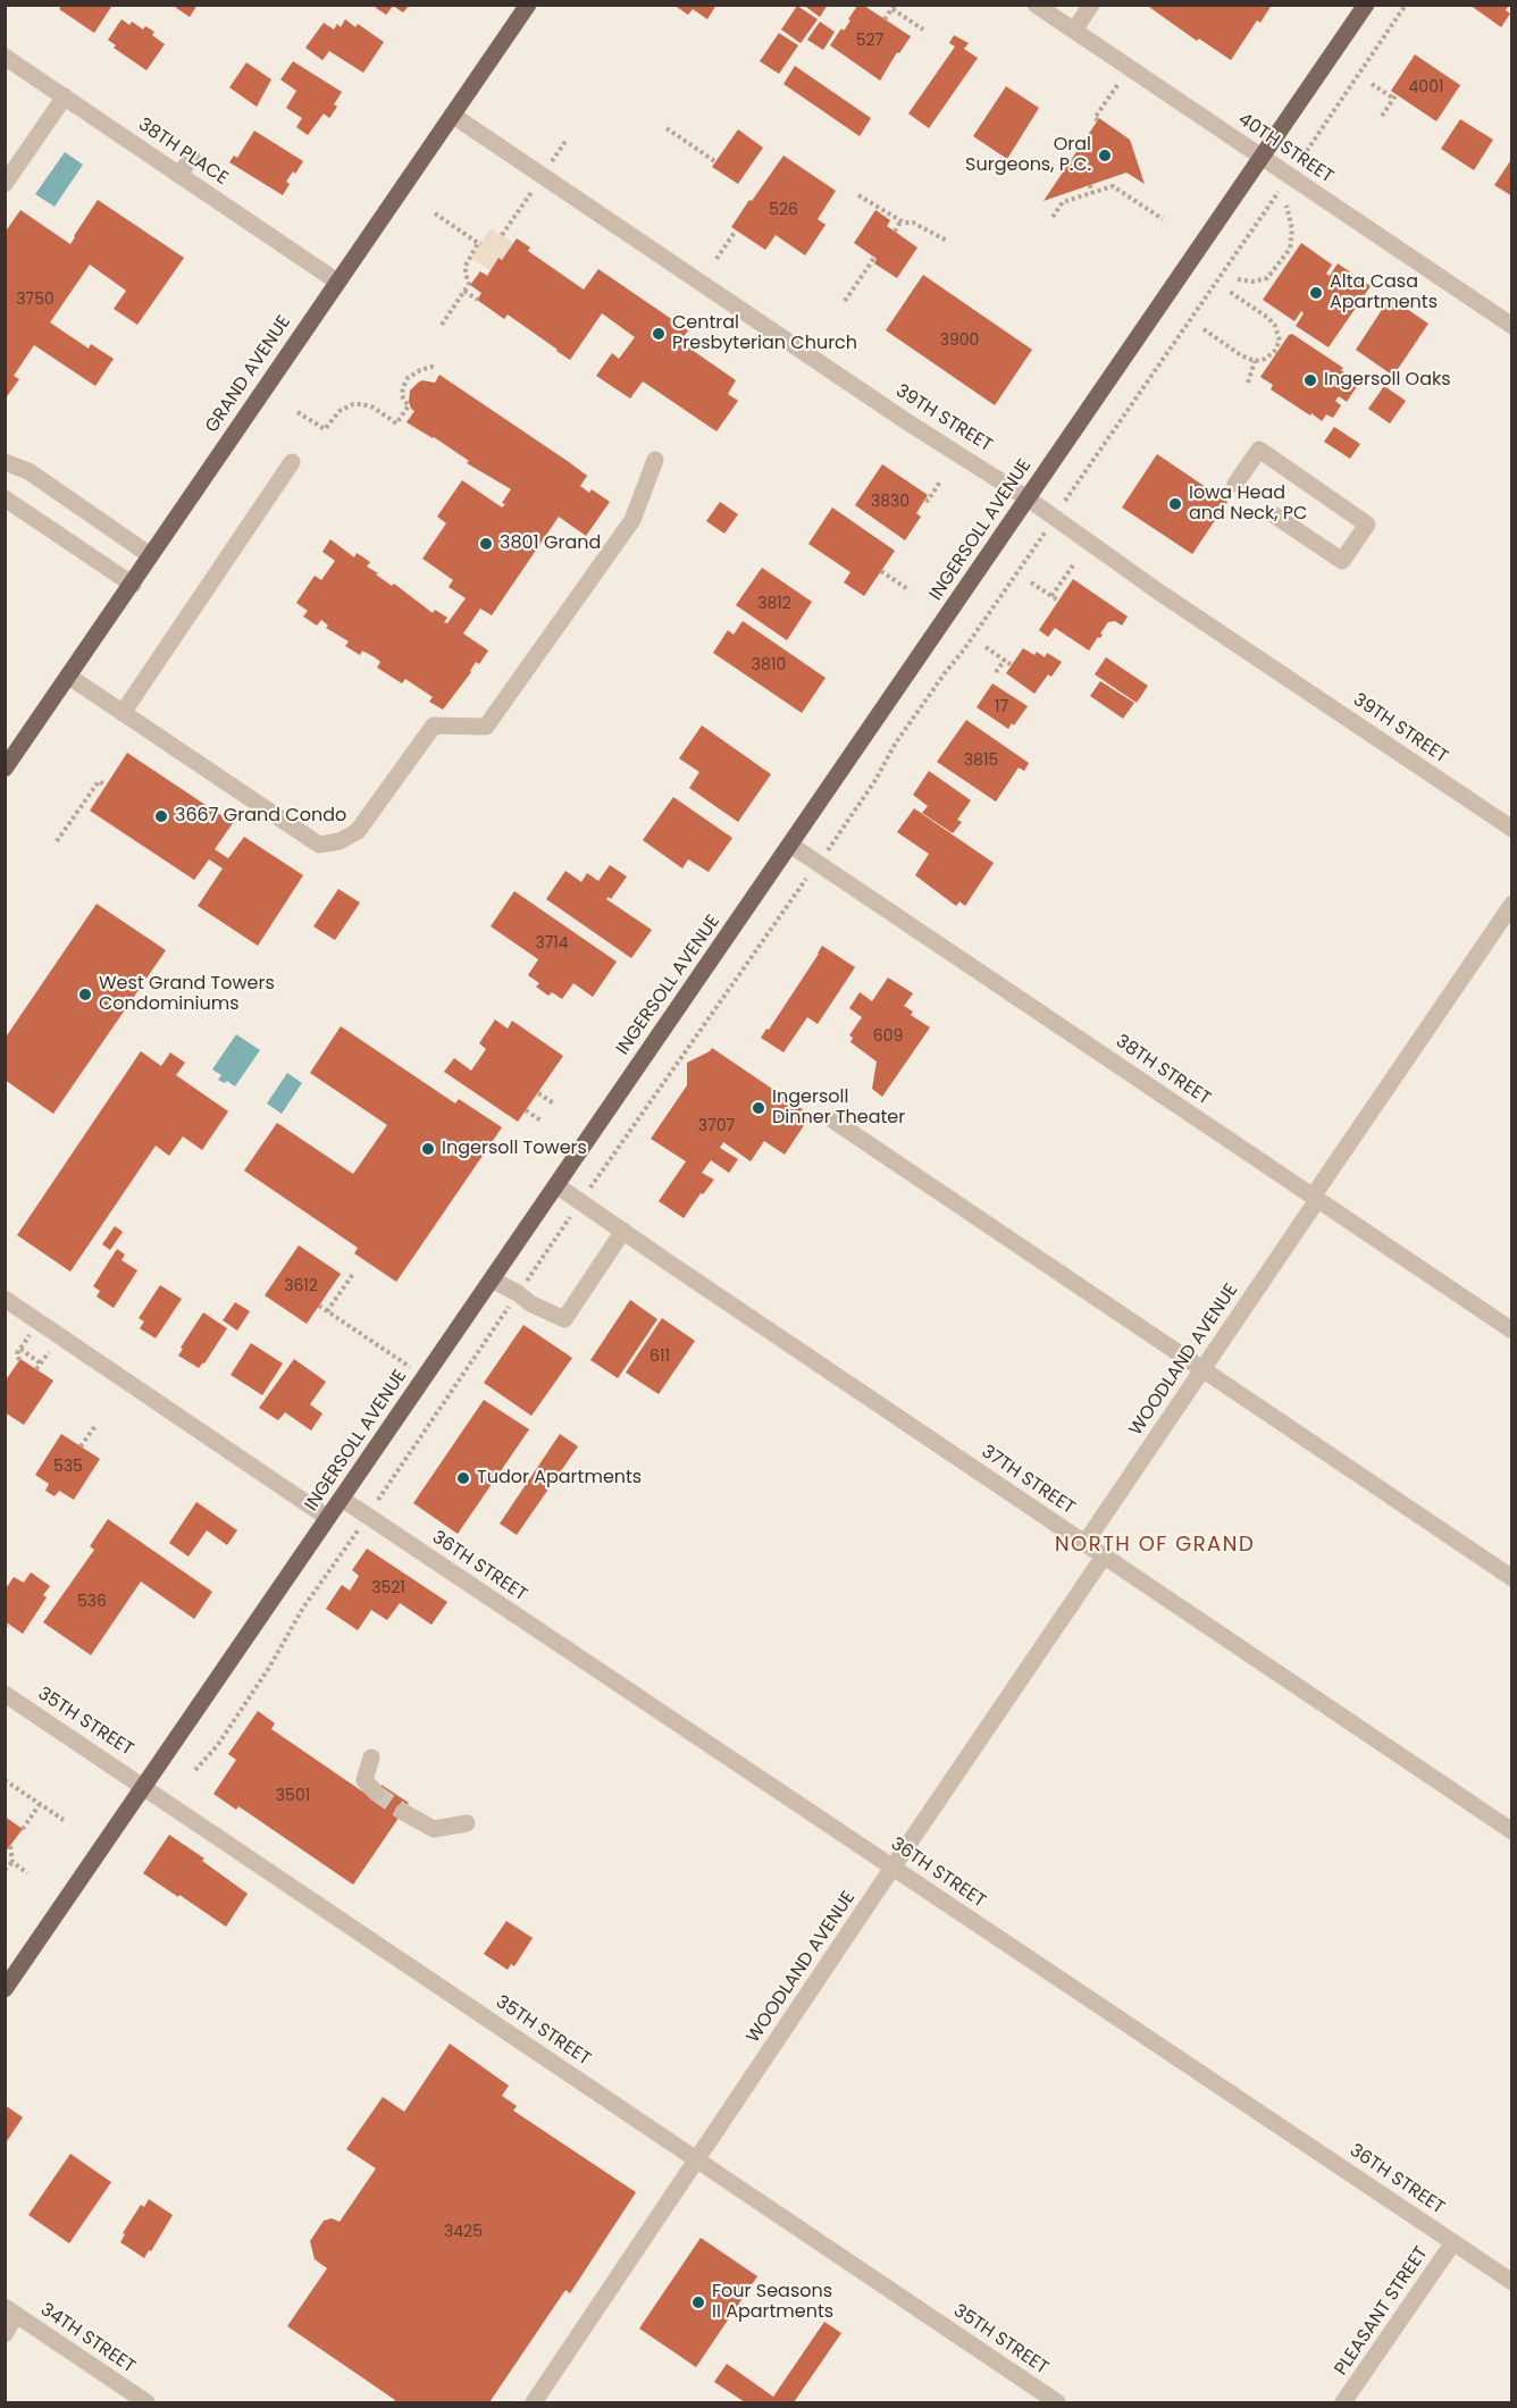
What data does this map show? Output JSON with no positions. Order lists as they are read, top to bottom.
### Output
{
  "streets": {
    "main road": ["GRAND AVENUE", "INGERSOLL AVENUE"],
    "street": [
      "40TH STREET",
      "38TH PLACE",
      "39TH STREET",
      "38TH STREET",
      "WOODLAND AVENUE",
      "37TH STREET",
      "36TH STREET",
      "35TH STREET",
      "PLEASANT STREET",
      "34TH STREET"
    ]
  },
  "crossings": [
    ["40TH STREET", "INGERSOLL AVENUE"],
    ["38TH PLACE", "GRAND AVENUE"],
    ["GRAND AVENUE", "39TH STREET"],
    ["39TH STREET", "INGERSOLL AVENUE"],
    ["INGERSOLL AVENUE", "38TH STREET"],
    ["INGERSOLL AVENUE", "37TH STREET"],
    ["INGERSOLL AVENUE", "36TH STREET"],
    ["INGERSOLL AVENUE", "35TH STREET"],
    ["38TH STREET", "WOODLAND AVENUE"],
    ["WOODLAND AVENUE", "37TH STREET"],
    ["WOODLAND AVENUE", "36TH STREET"],
    ["WOODLAND AVENUE", "35TH STREET"],
    ["36TH STREET", "PLEASANT STREET"]
  ],
  "districts": ["NORTH OF GRAND"],
  "places": [
    "Oral Surgeons, P.C.",
    "Alta Casa Apartments",
    "Central Presbyterian Church",
    "Ingersoll Oaks",
    "Iowa Head and Neck, PC",
    "3801 Grand",
    "3667 Grand Condo",
    "West Grand Towers Condominiums",
    "Ingersoll Dinner Theater",
    "Ingersoll Towers",
    "Tudor Apartments",
    "Four Seasons II Apartments"
  ],
  "house_numbers": [
    "527",
    "4001",
    "526",
    "3750",
    "3900",
    "3830",
    "3812",
    "3810",
    "17",
    "3815",
    "3714",
    "609",
    "3707",
    "3612",
    "611",
    "535",
    "3521",
    "536",
    "3501",
    "3425"
  ]
}
